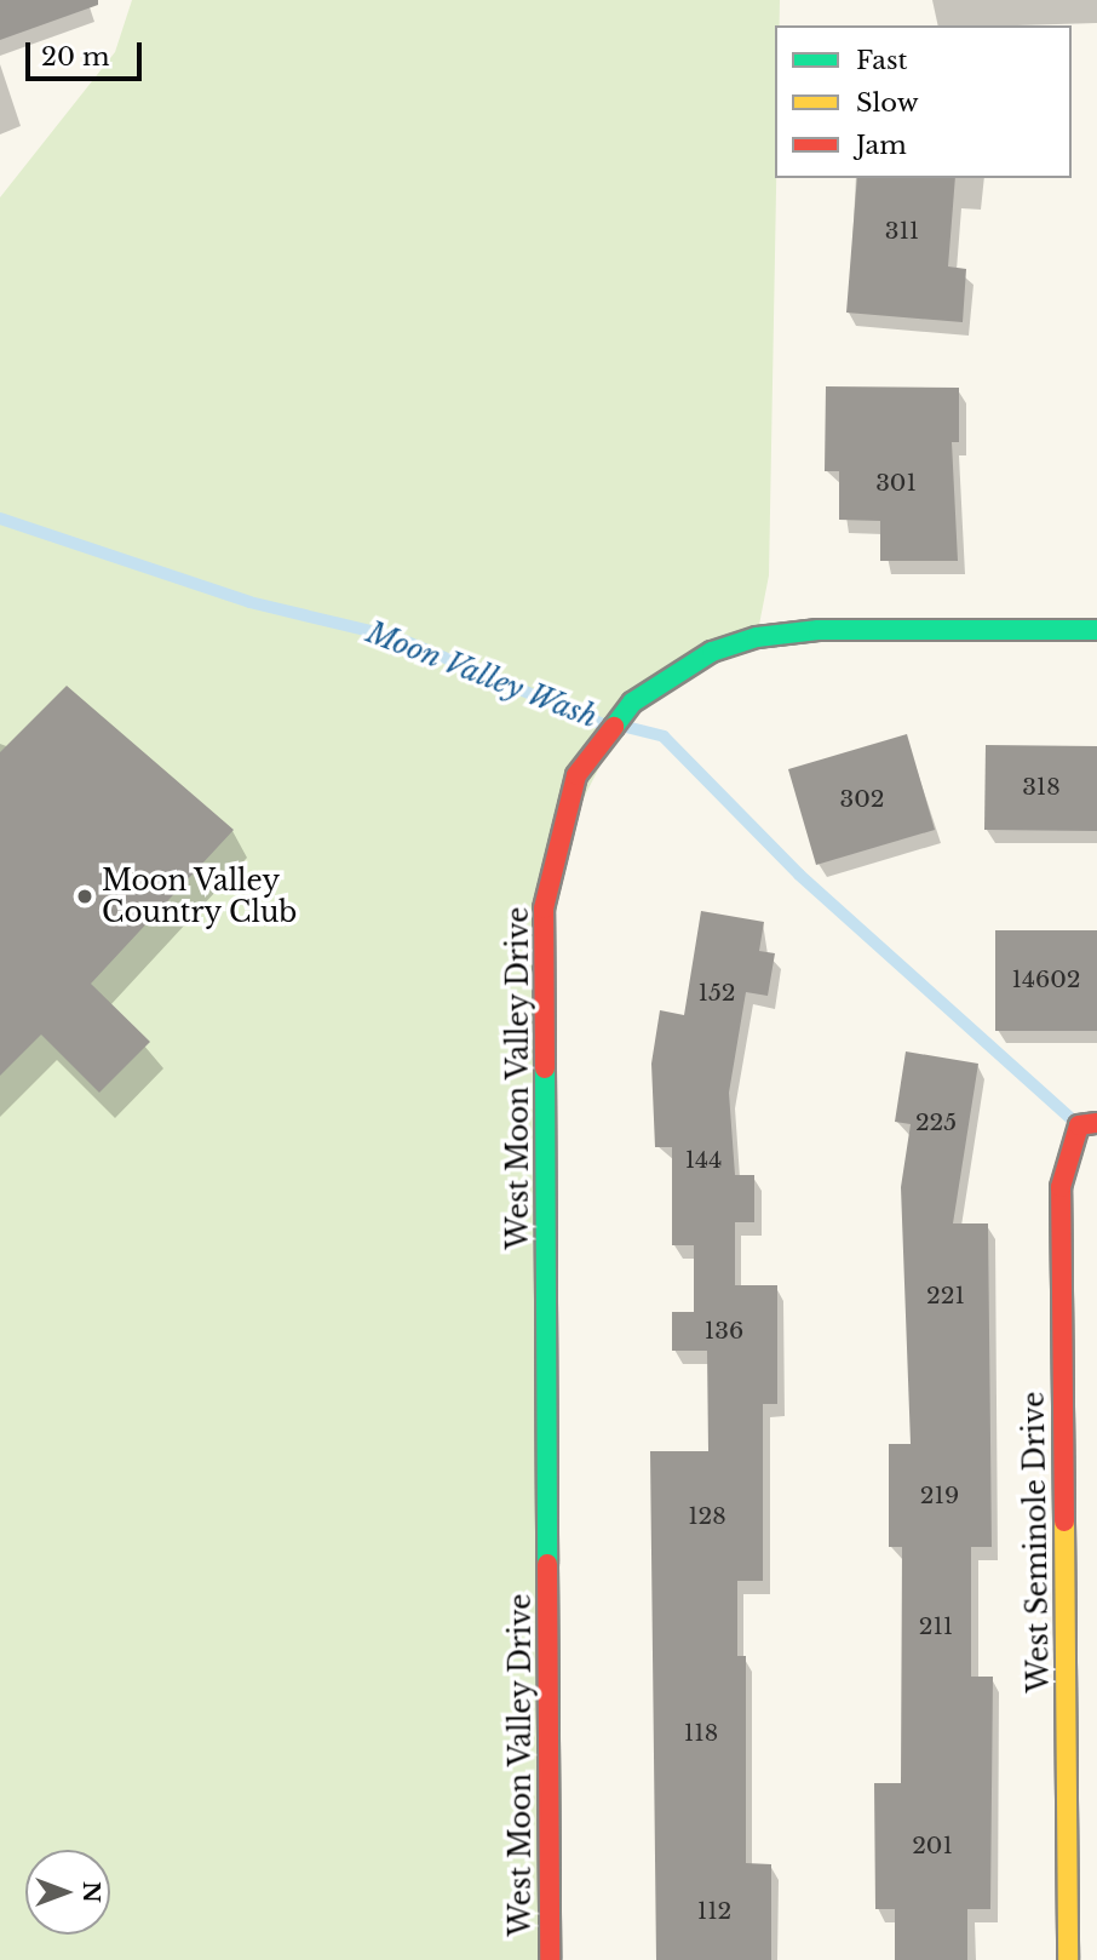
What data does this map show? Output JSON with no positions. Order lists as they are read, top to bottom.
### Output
{
  "streets": {
    "street": ["West Moon Valley Drive", "West Seminole Drive"]
  },
  "water": ["Moon Valley Wash"],
  "places": ["Moon Valley Country Club"],
  "house_numbers": [
    "311",
    "301",
    "318",
    "302",
    "14602",
    "152",
    "225",
    "144",
    "221",
    "136",
    "219",
    "128",
    "211",
    "118",
    "201",
    "112"
  ],
  "legend": ["Fast", "Slow", "Jam"],
  "scale_bar": "20 m",
  "north": "right"
}
